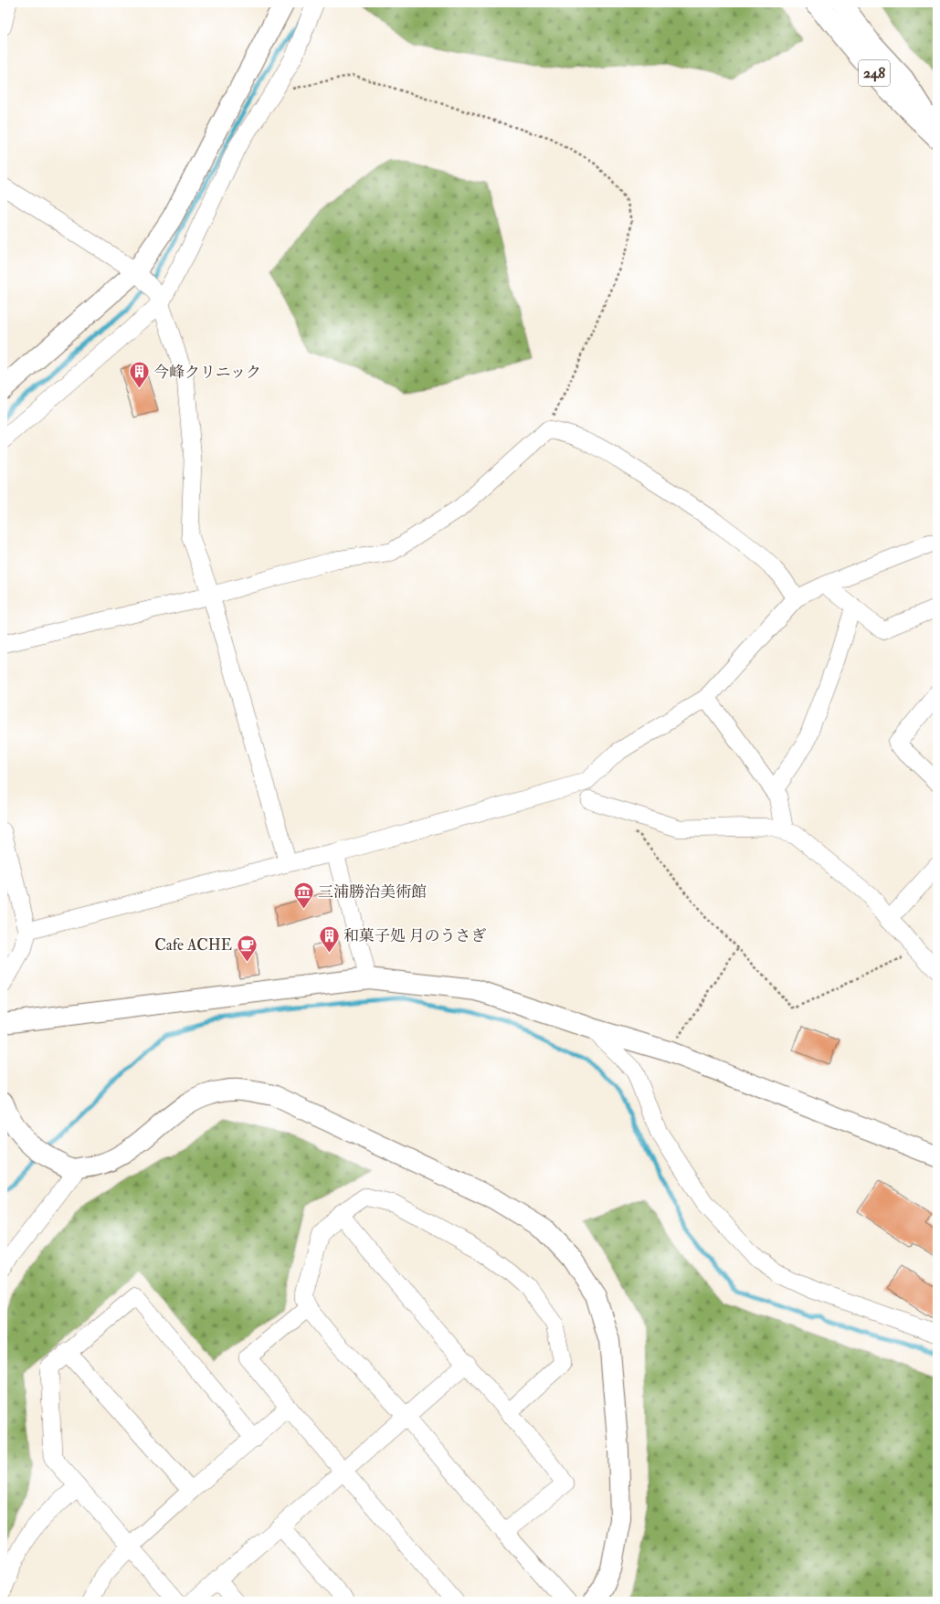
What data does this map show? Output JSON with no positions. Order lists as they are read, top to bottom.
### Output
{
  "streets": {
    "main road": ["248"]
  },
  "places": {
    "building": ["今峰クリニック", "和菓子処 月のうさぎ"],
    "museum": ["三浦勝治美術館"],
    "cafe": ["Cafe ACHE"]
  }
}
